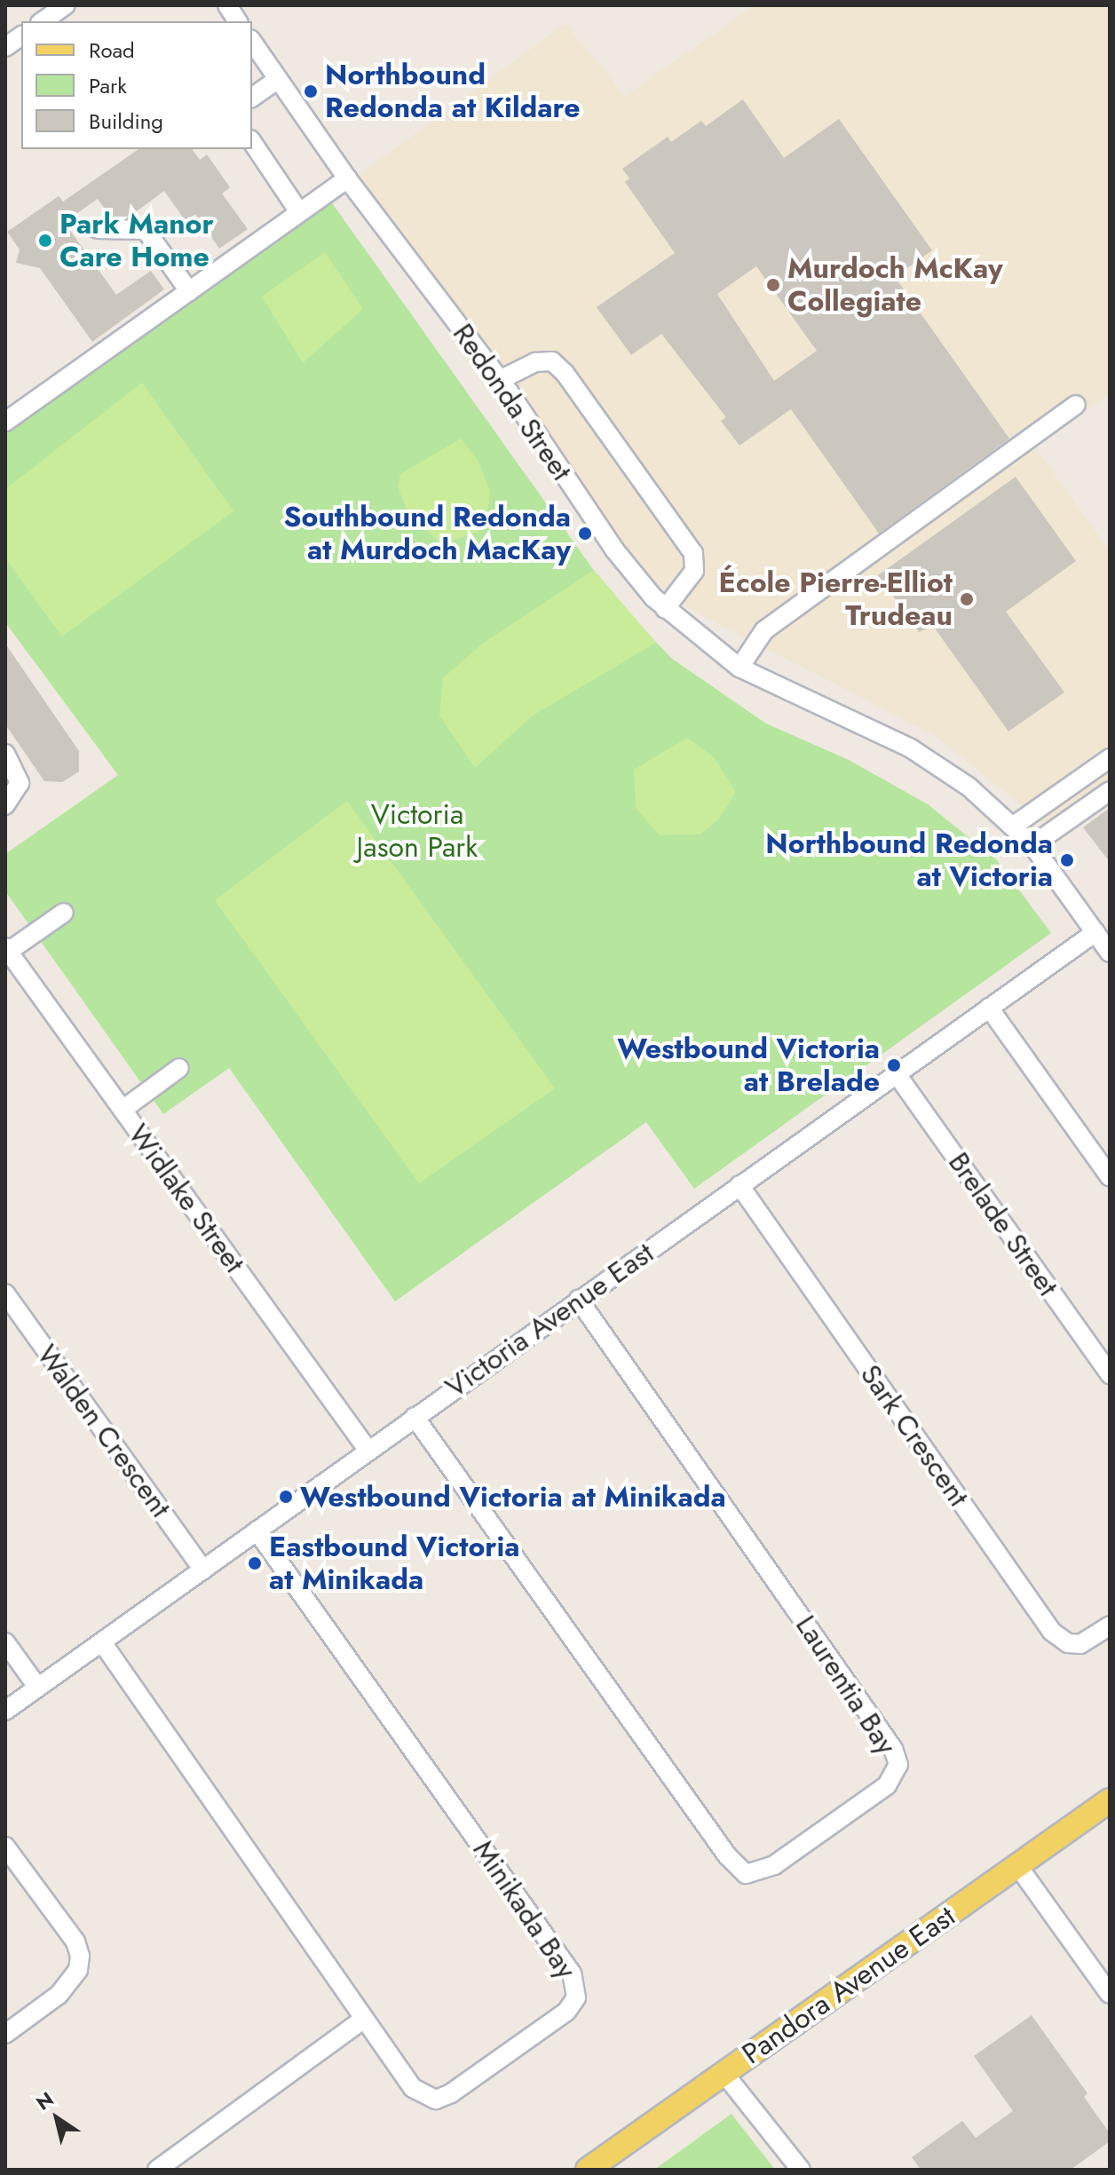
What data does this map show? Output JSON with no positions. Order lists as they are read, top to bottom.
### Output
{
  "streets": {
    "main road": ["Pandora Avenue East"],
    "street": [
      "Redonda Street",
      "Widlake Street",
      "Brelade Street",
      "Victoria Avenue East",
      "Walden Crescent",
      "Sark Crescent",
      "Laurentia Bay",
      "Minikada Bay"
    ]
  },
  "crossings": [
    ["Redonda Street", "Victoria Avenue East"],
    ["Widlake Street", "Victoria Avenue East"],
    ["Brelade Street", "Victoria Avenue East"],
    ["Victoria Avenue East", "Walden Crescent"],
    ["Victoria Avenue East", "Sark Crescent"],
    ["Victoria Avenue East", "Laurentia Bay"],
    ["Victoria Avenue East", "Minikada Bay"]
  ],
  "parks": ["Victoria Jason Park"],
  "places": [
    "Northbound Redonda at Kildare",
    "Park Manor Care Home",
    "Murdoch McKay Collegiate",
    "Southbound Redonda at Murdoch MacKay",
    "École Pierre-Elliot Trudeau",
    "Northbound Redonda at Victoria",
    "Westbound Victoria at Brelade",
    "Westbound Victoria at Minikada",
    "Eastbound Victoria at Minikada"
  ],
  "legend": ["Road", "Park", "Building"],
  "north": "top left"
}
